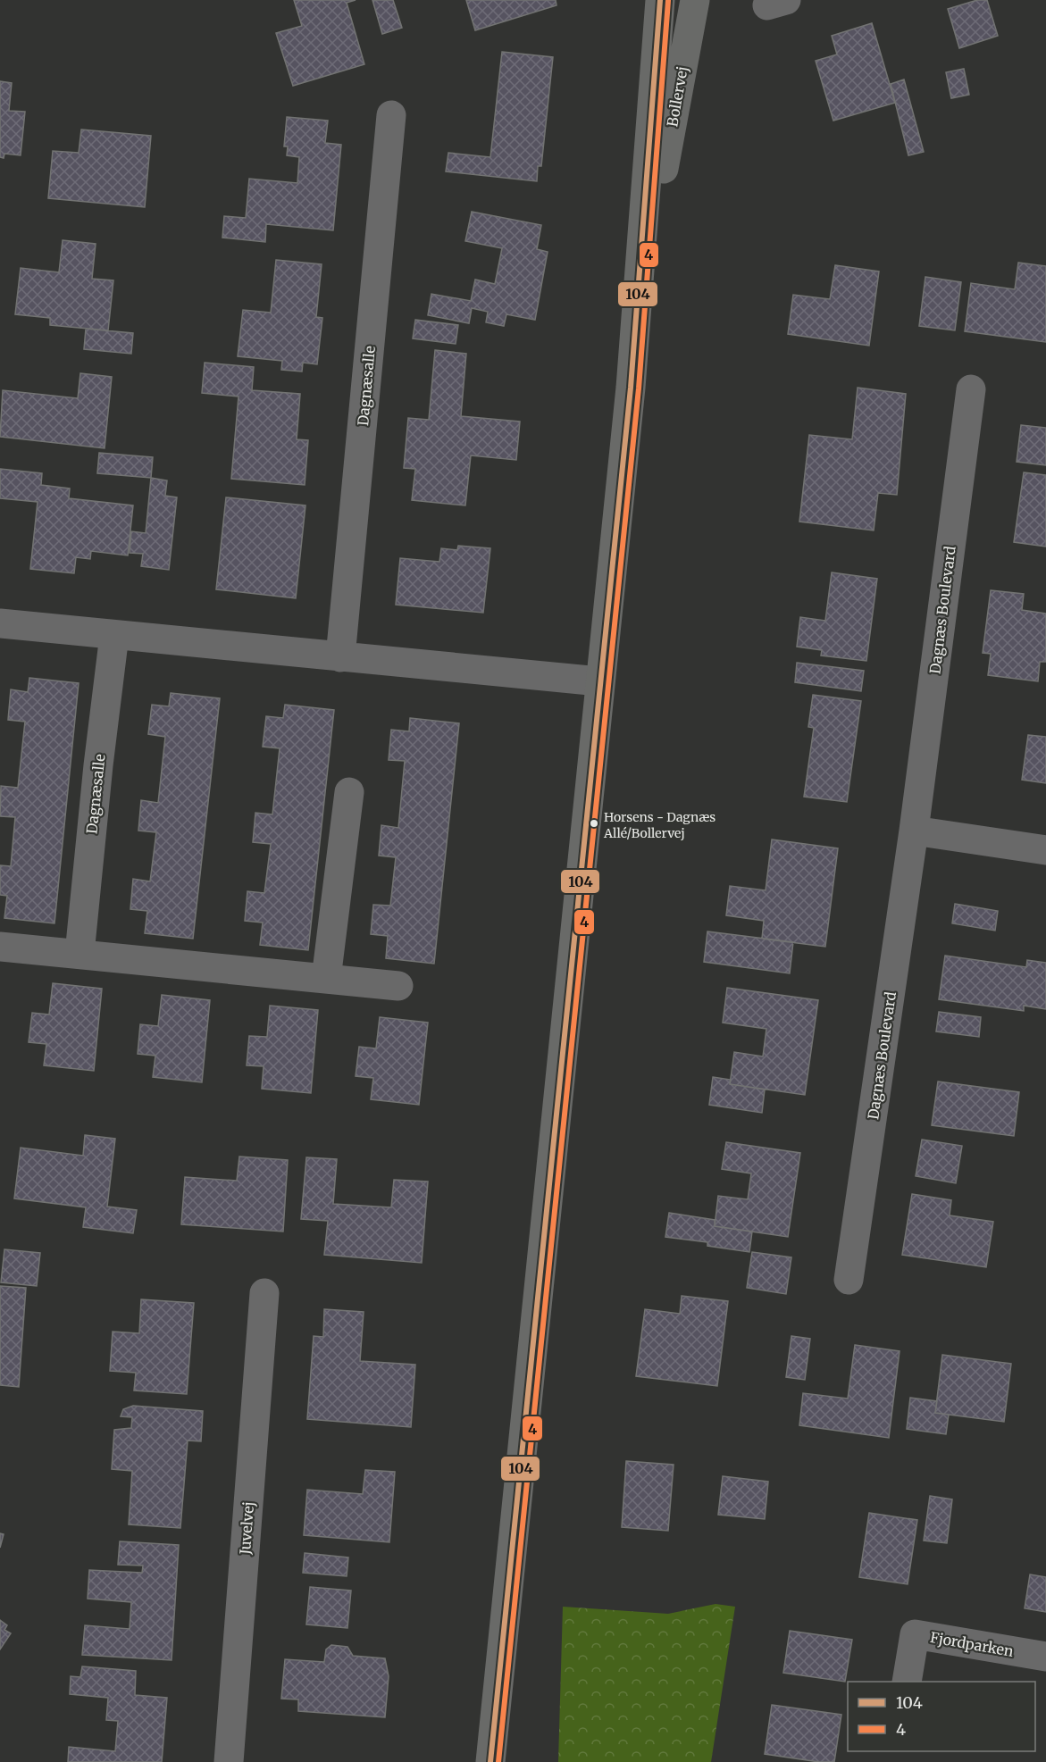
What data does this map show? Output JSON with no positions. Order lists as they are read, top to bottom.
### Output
{
  "streets": {
    "main road": ["Bollervej"],
    "street": [
      "Dagnæsalle",
      "Dagnæs Boulevard",
      "Juvelvej",
      "Fjordparken"
    ]
  },
  "places": ["Horsens - Dagnæs Allé/Bollervej"],
  "lines": ["transit line 104", "transit line 4"],
  "legend": ["104", "4"]
}
